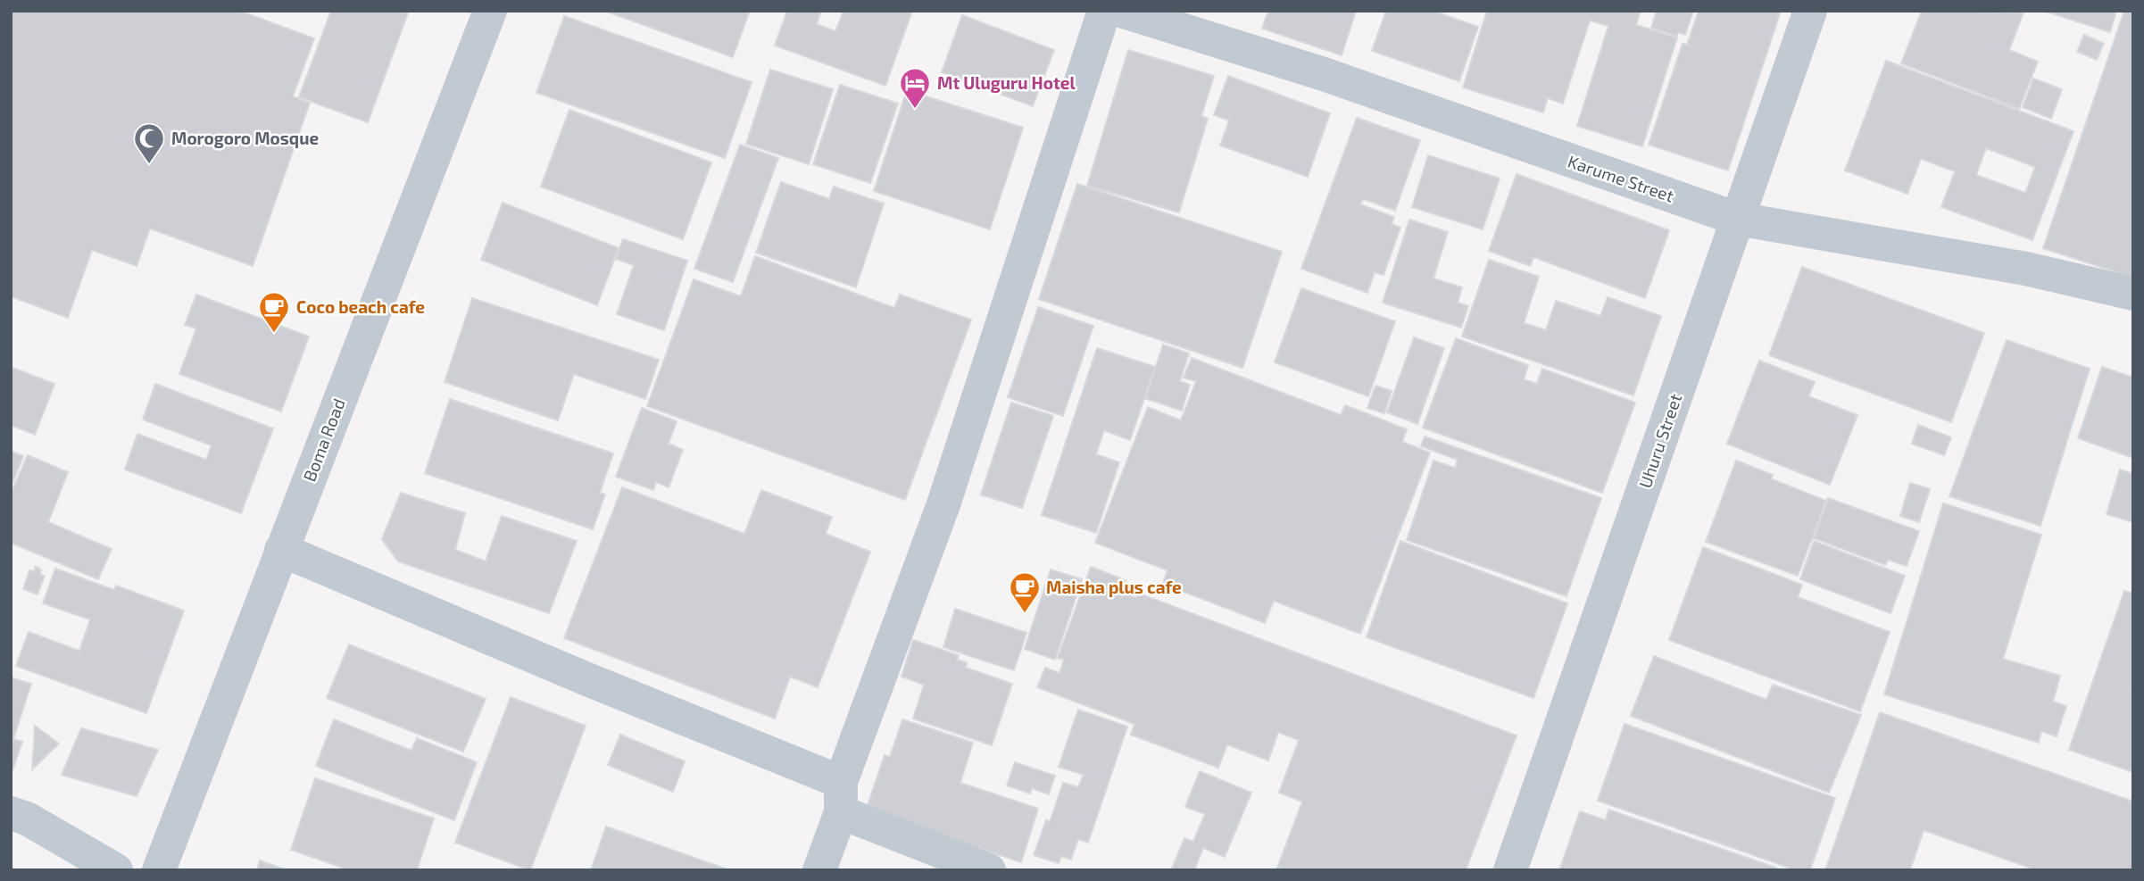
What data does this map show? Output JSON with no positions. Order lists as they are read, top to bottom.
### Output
{
  "streets": {
    "street": ["Karume Street", "Boma Road", "Uhuru Street"]
  },
  "crossings": [
    ["Karume Street", "Uhuru Street"]
  ],
  "places": {
    "hotel": ["Mt Uluguru Hotel"],
    "mosque": ["Morogoro Mosque"],
    "cafe": ["Coco beach cafe", "Maisha plus cafe"]
  }
}
